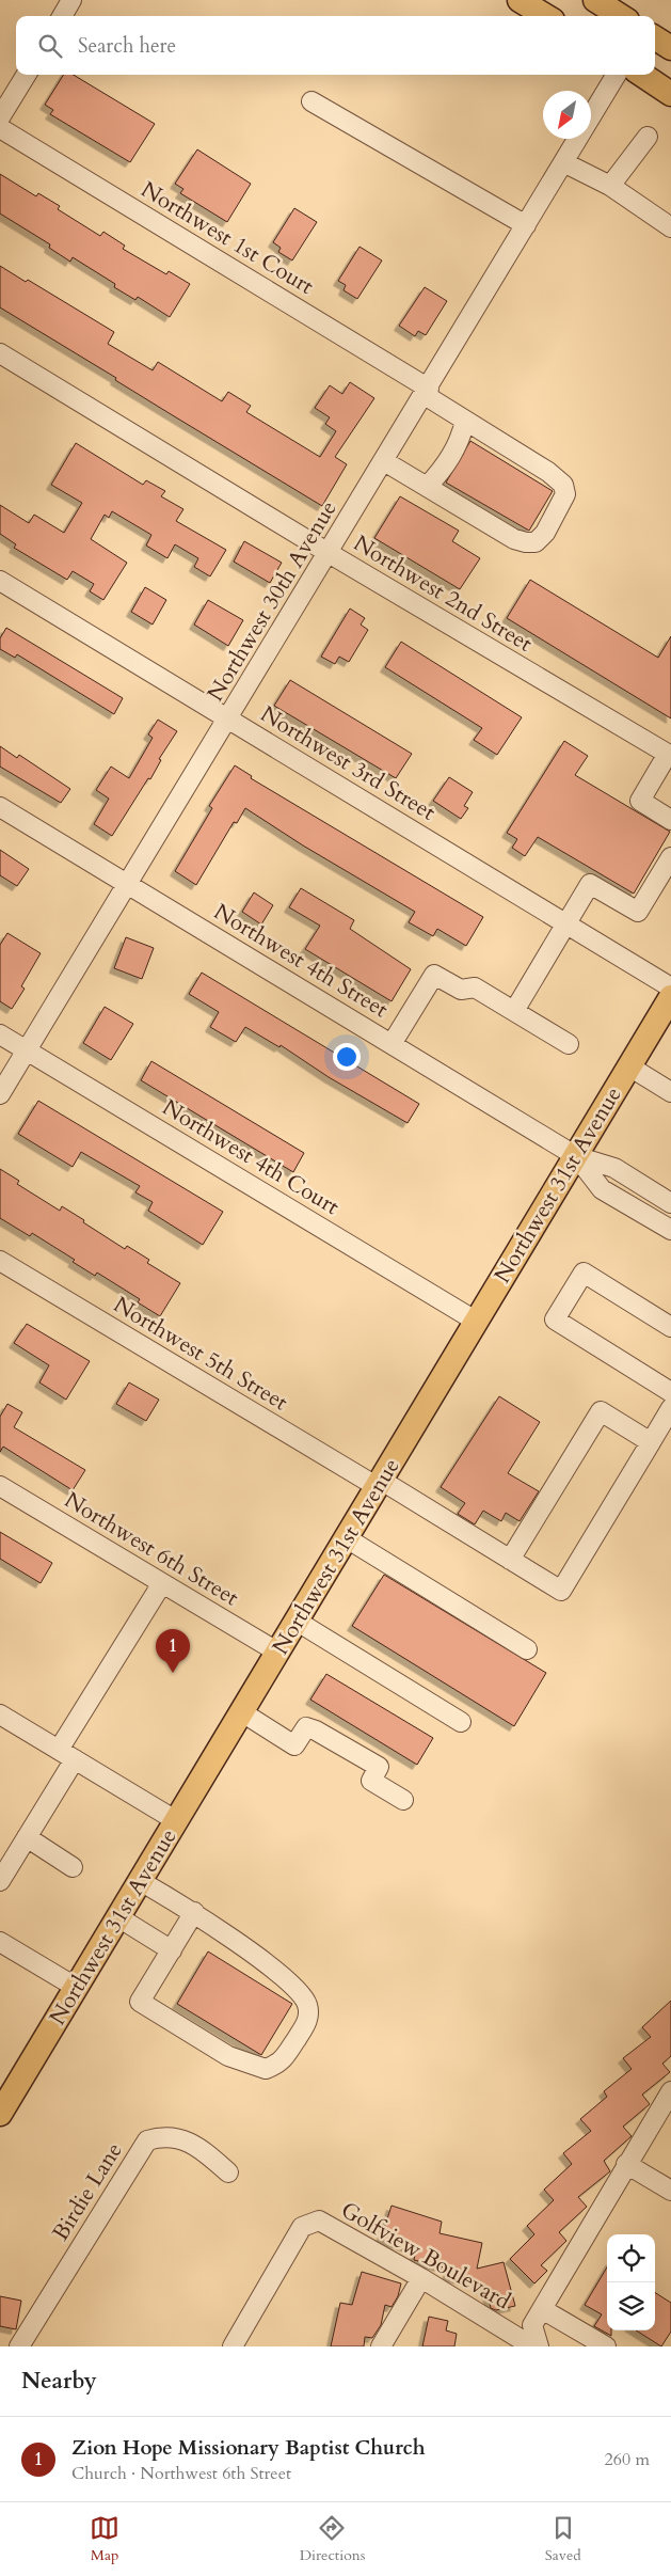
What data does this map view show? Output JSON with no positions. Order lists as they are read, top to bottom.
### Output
{
  "streets": {
    "main road": ["Northwest 31st Avenue"],
    "street": [
      "Northwest 1st Court",
      "Northwest 2nd Street",
      "Northwest 30th Avenue",
      "Northwest 3rd Street",
      "Northwest 4th Street",
      "Northwest 4th Court",
      "Northwest 5th Street",
      "Northwest 6th Street",
      "Birdie Lane",
      "Golfview Boulevard"
    ]
  },
  "crossings": [
    ["Northwest 1st Court", "Northwest 30th Avenue"],
    ["Northwest 2nd Street", "Northwest 30th Avenue"],
    ["Northwest 30th Avenue", "Northwest 3rd Street"],
    ["Northwest 30th Avenue", "Northwest 4th Street"],
    ["Northwest 30th Avenue", "Northwest 4th Court"],
    ["Northwest 4th Street", "Northwest 31st Avenue"],
    ["Northwest 4th Court", "Northwest 31st Avenue"],
    ["Northwest 31st Avenue", "Northwest 5th Street"],
    ["Northwest 31st Avenue", "Northwest 6th Street"]
  ],
  "north": "bottom left",
  "page": {
    "search": "Search here",
    "pins": "1",
    "heading": "Nearby",
    "list": [
      {
        "mark": "1",
        "name": "Zion Hope Missionary Baptist Church",
        "note": "Church · Northwest 6th Street",
        "value": "260 m"
      }
    ],
    "nav": ["Map", "Directions", "Saved"]
  }
}
